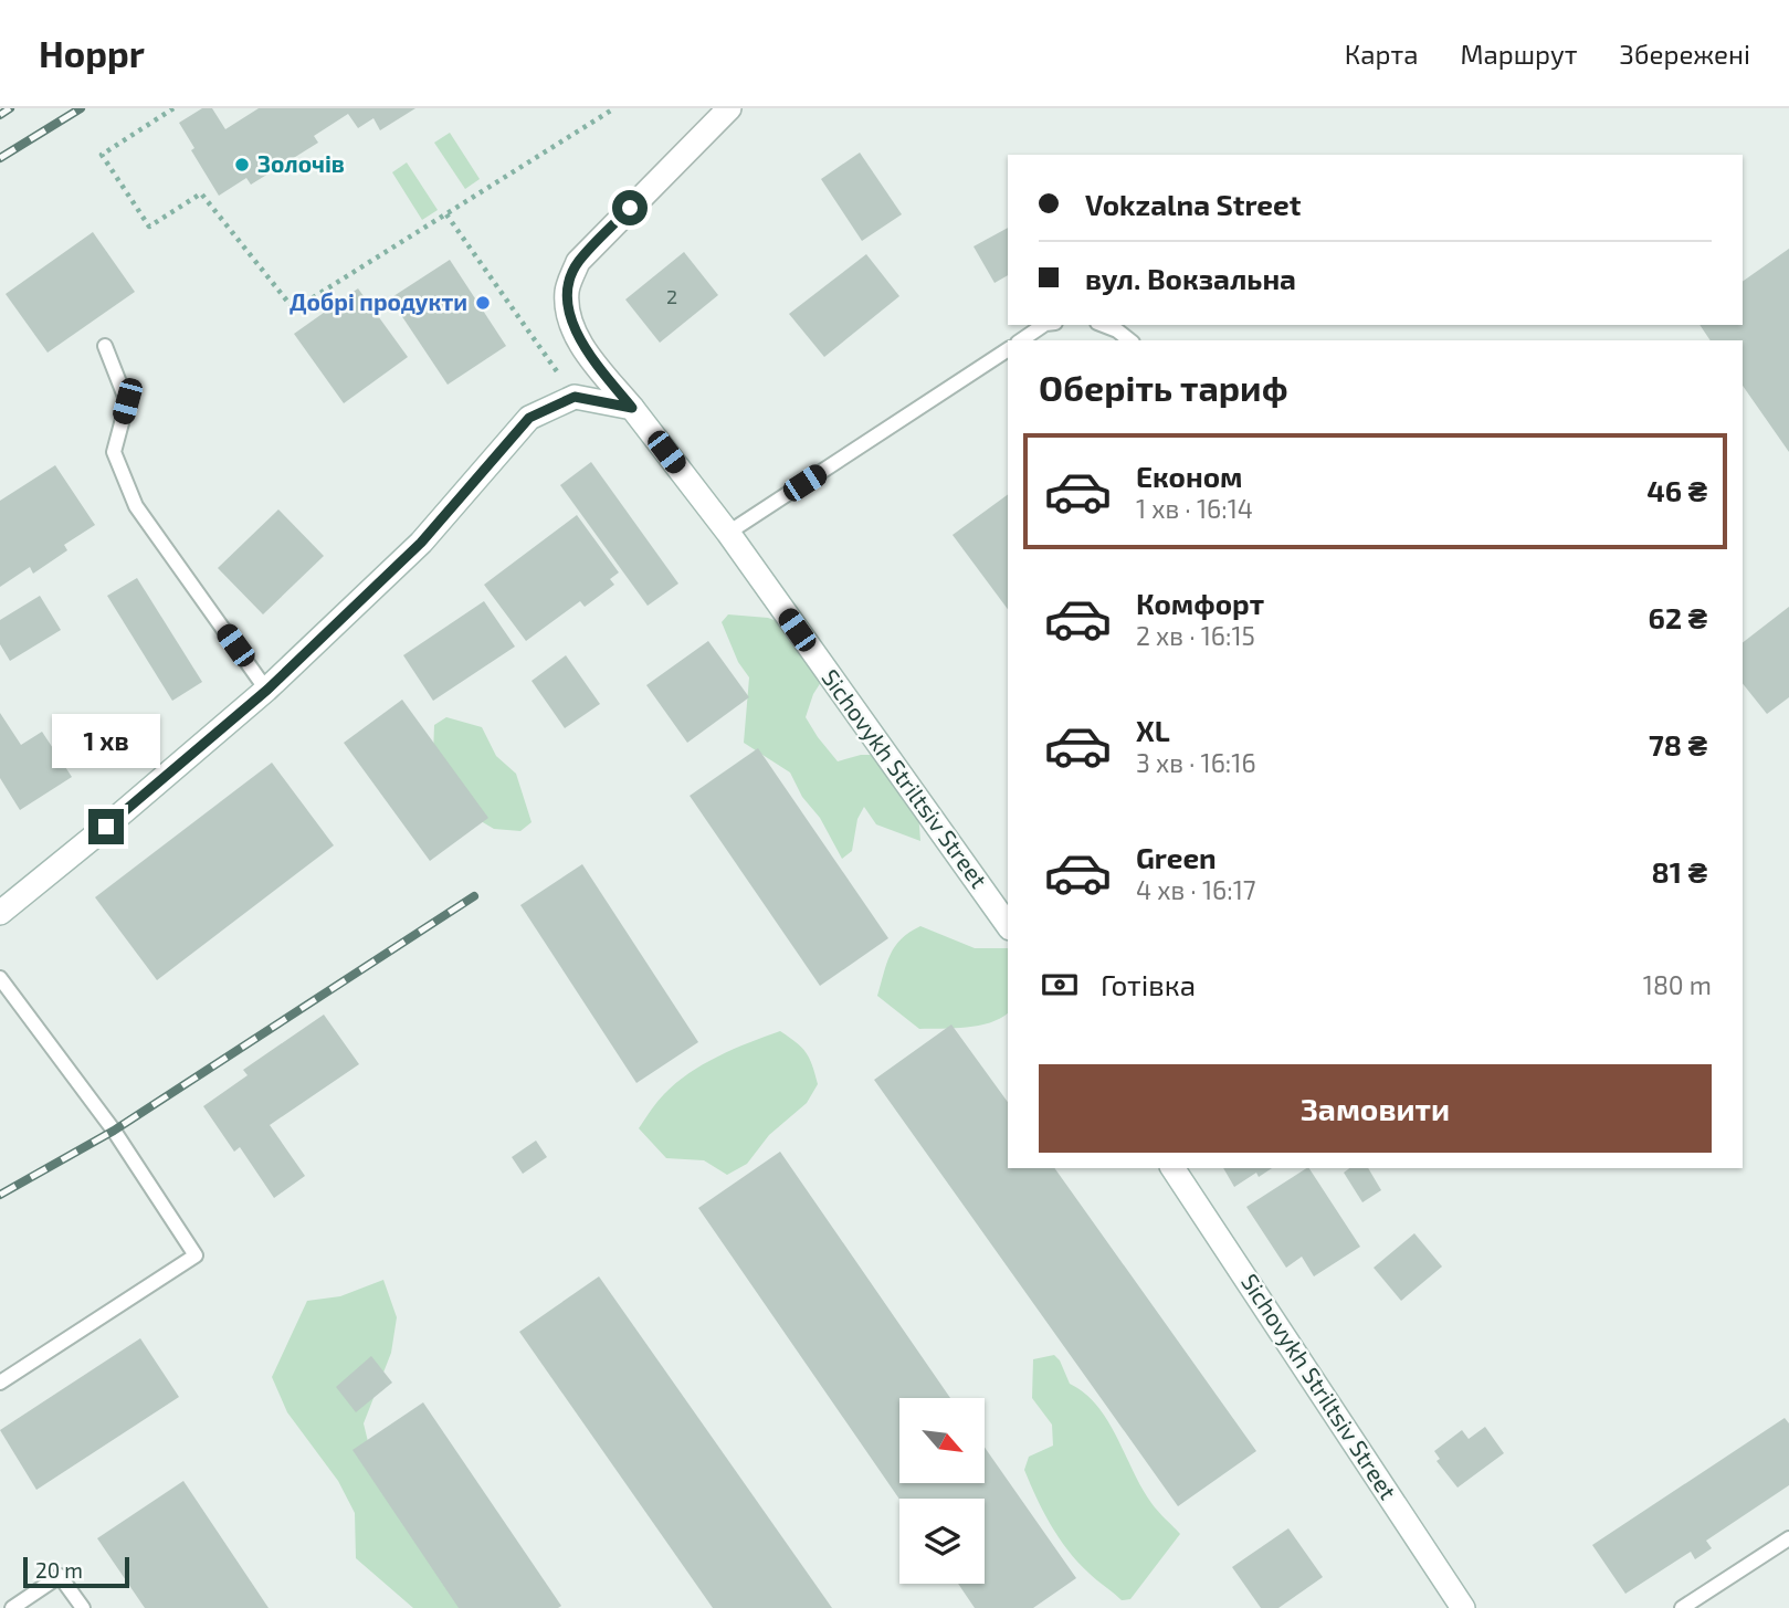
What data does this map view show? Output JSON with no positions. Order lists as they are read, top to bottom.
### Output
{
  "streets": {
    "street": ["Sichovykh Striltsiv Street"]
  },
  "places": ["Золочів", "Добрі продукти"],
  "house_numbers": ["2"],
  "scale_bar": "20 m",
  "north": "bottom right",
  "page": {
    "header": "Hoppr",
    "nav": ["Карта", "Маршрут", "Збережені"],
    "banner": ["Vokzalna Street", "вул. Вокзальна"],
    "heading": "Оберіть тариф",
    "list": [
      {
        "name": "Економ",
        "note": "1 хв · 16:14",
        "value": "46 ₴"
      },
      {
        "name": "Комфорт",
        "note": "2 хв · 16:15",
        "value": "62 ₴"
      },
      {
        "name": "XL",
        "note": "3 хв · 16:16",
        "value": "78 ₴"
      },
      {
        "name": "Green",
        "note": "4 хв · 16:17",
        "value": "81 ₴"
      }
    ],
    "bubble": "1 хв",
    "pay": ["Готівка", "180 m"],
    "buttons": "Замовити",
    "scale": "20 m"
  }
}
